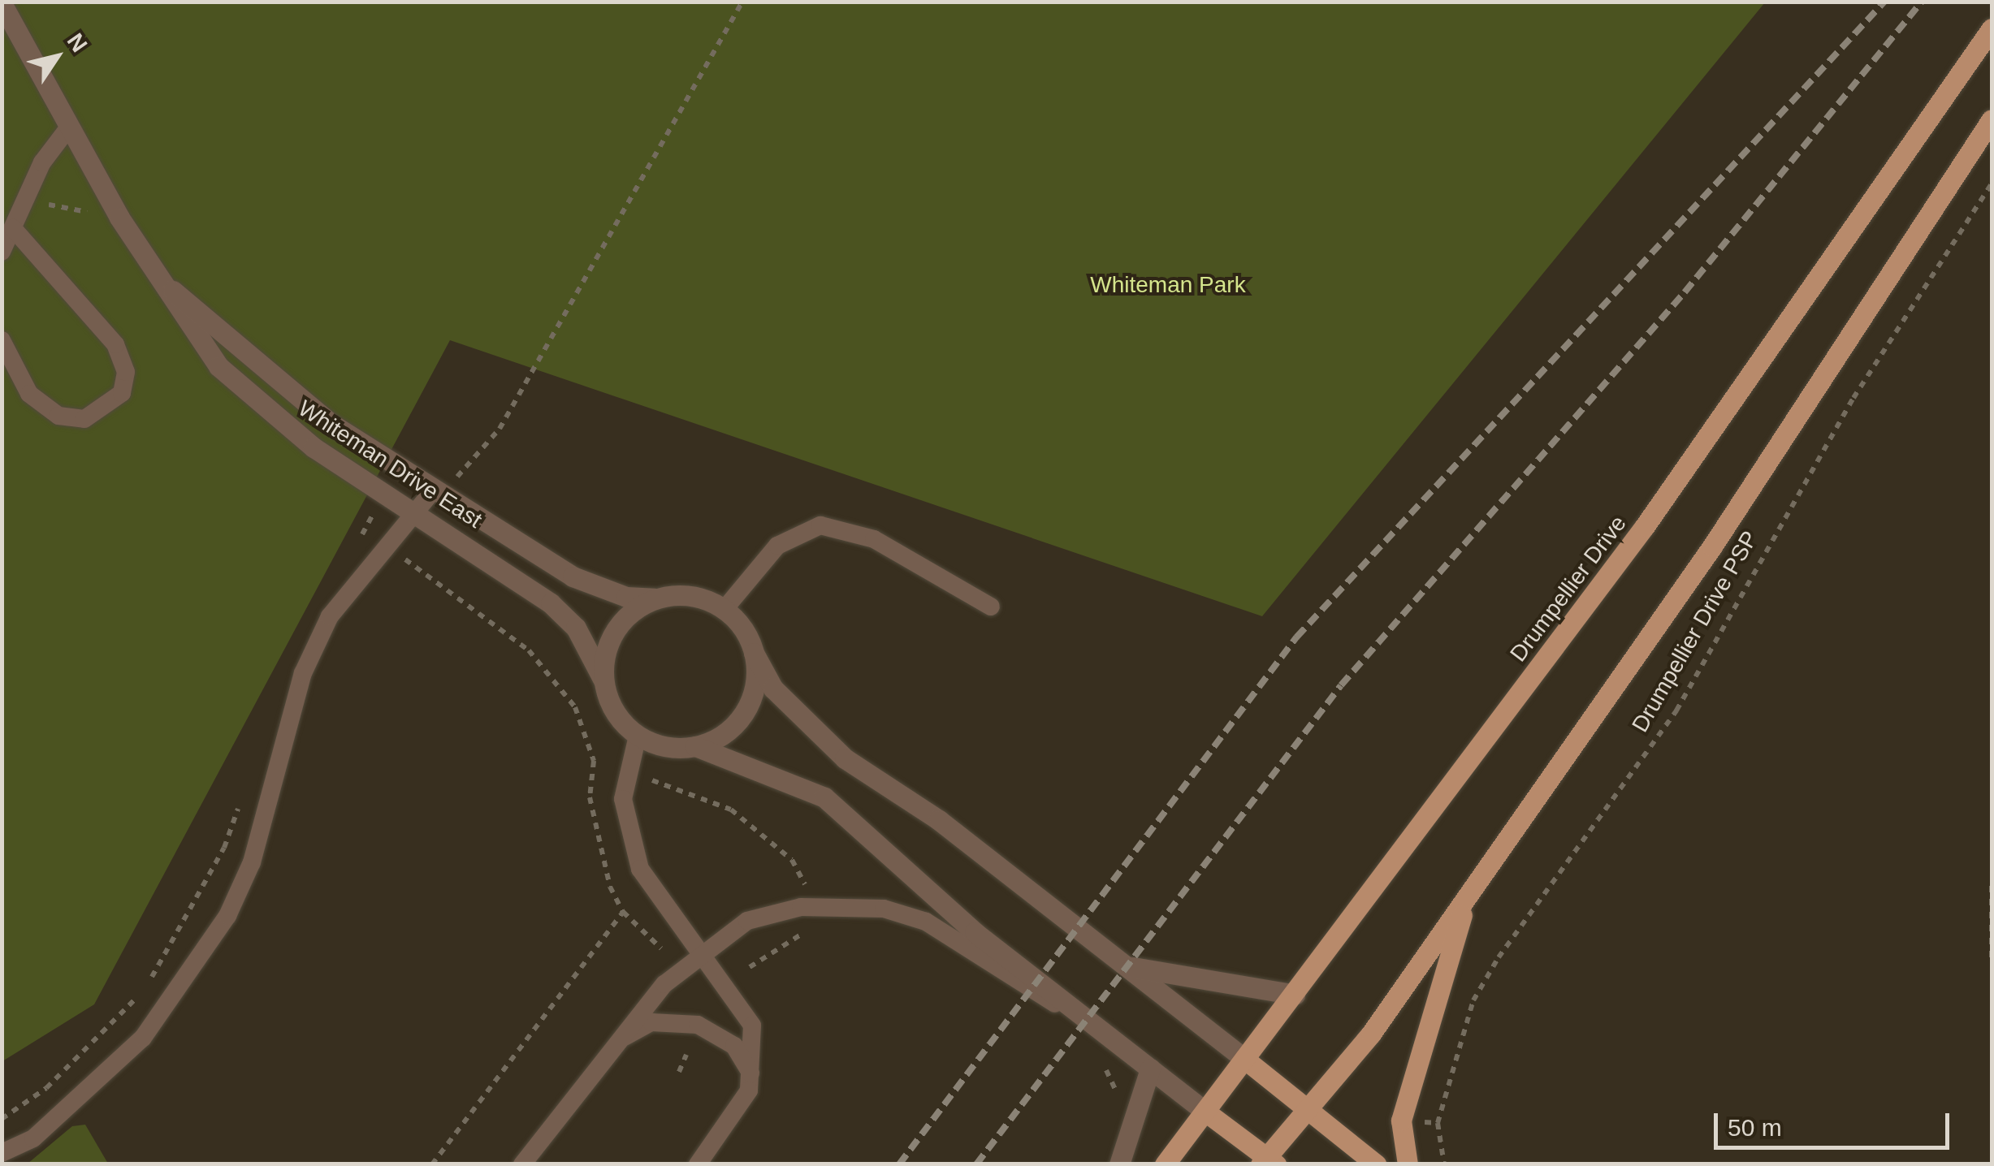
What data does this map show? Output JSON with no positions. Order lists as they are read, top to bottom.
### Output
{
  "streets": {
    "main road": ["Drumpellier Drive"],
    "street": ["Whiteman Drive East"],
    "path": ["Drumpellier Drive PSP"]
  },
  "parks": ["Whiteman Park"],
  "scale_bar": "50 m",
  "north": "top right"
}
